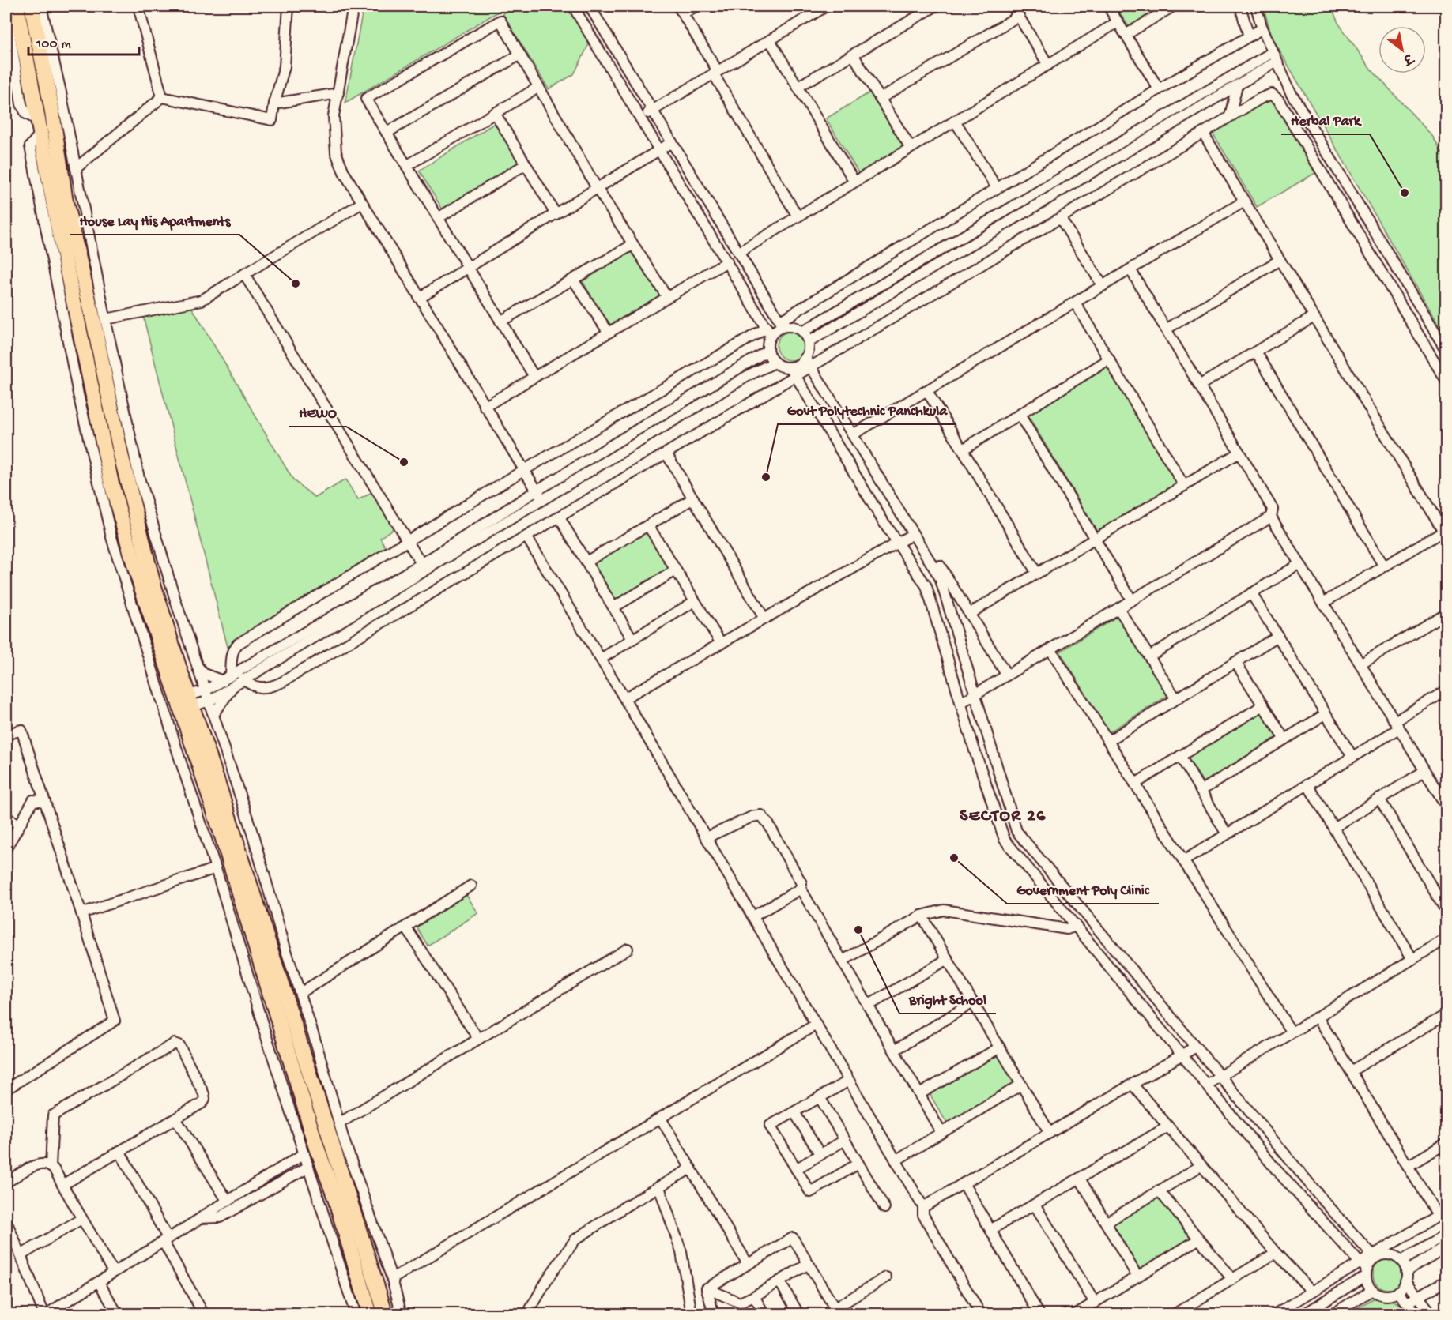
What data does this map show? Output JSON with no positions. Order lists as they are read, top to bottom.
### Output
{
  "districts": ["SECTOR 26"],
  "places": [
    "Herbal Park",
    "House Lay His Apartments",
    "HEWO",
    "Govt Polytechnic Panchkula",
    "Government Poly Clinic",
    "Bright School"
  ],
  "scale_bar": "100 m",
  "north": "bottom right"
}
